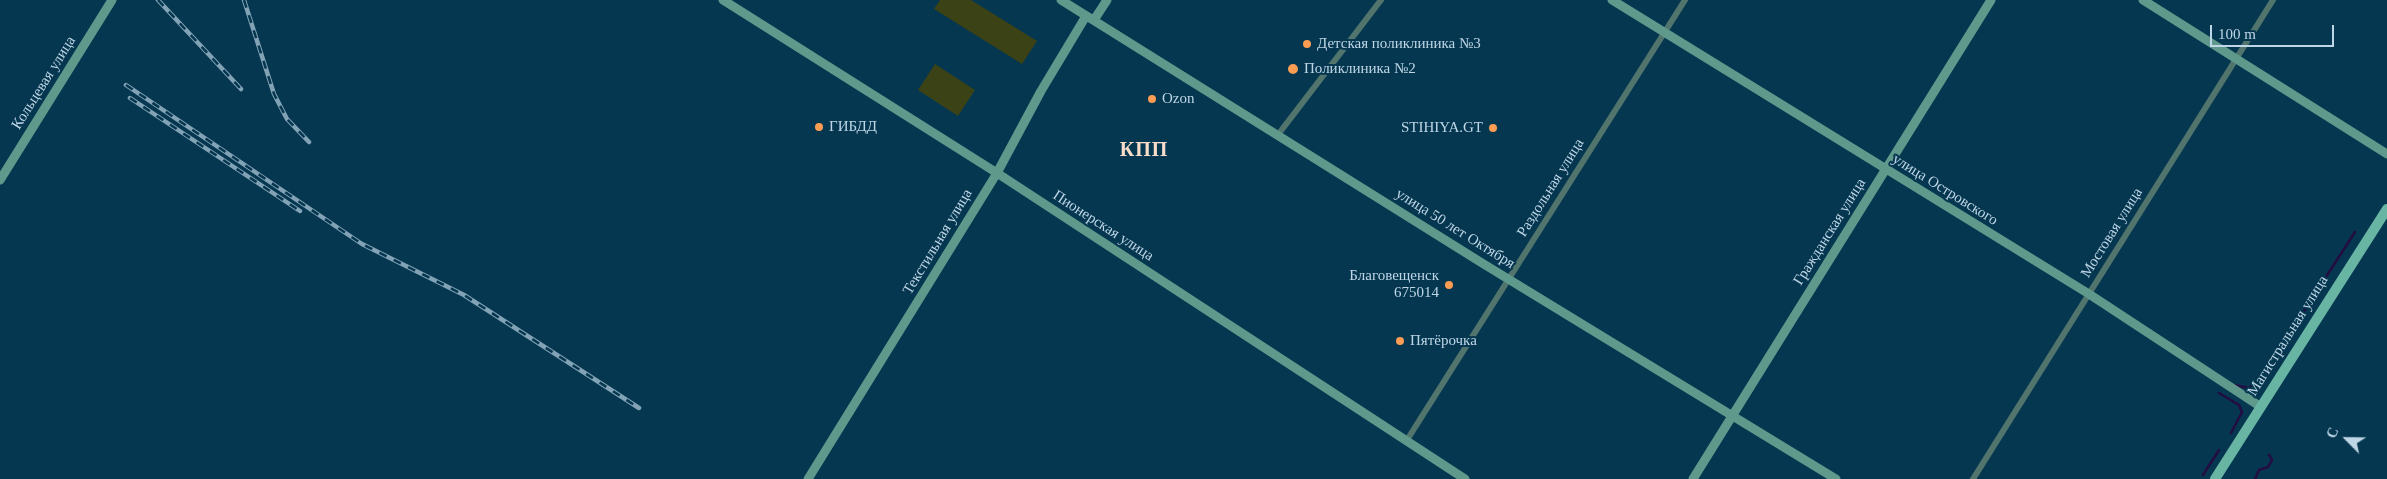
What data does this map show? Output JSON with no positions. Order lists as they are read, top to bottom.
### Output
{
  "streets": {
    "main road": ["Магистральная улица"],
    "street": [
      "Кольцевая улица",
      "Раздольная улица",
      "улица Островского",
      "Пионерская улица",
      "улица 50 лет Октября",
      "Гражданская улица",
      "Мостовая улица",
      "Текстильная улица"
    ]
  },
  "crossings": [
    ["Раздольная улица", "улица Островского"],
    ["Раздольная улица", "Пионерская улица"],
    ["Раздольная улица", "улица 50 лет Октября"],
    ["улица Островского", "Гражданская улица"],
    ["улица Островского", "Мостовая улица"],
    ["улица Островского", "Магистральная улица"],
    ["Пионерская улица", "Текстильная улица"],
    ["улица 50 лет Октября", "Гражданская улица"],
    ["улица 50 лет Октября", "Текстильная улица"]
  ],
  "districts": ["КПП"],
  "places": [
    "Детская поликлиника №3",
    "Поликлиника №2",
    "Ozon",
    "ГИБДД",
    "STIHIYA.GT",
    "Благовещенск 675014",
    "Пятёрочка"
  ],
  "scale_bar": "100 m",
  "north": "top left"
}
